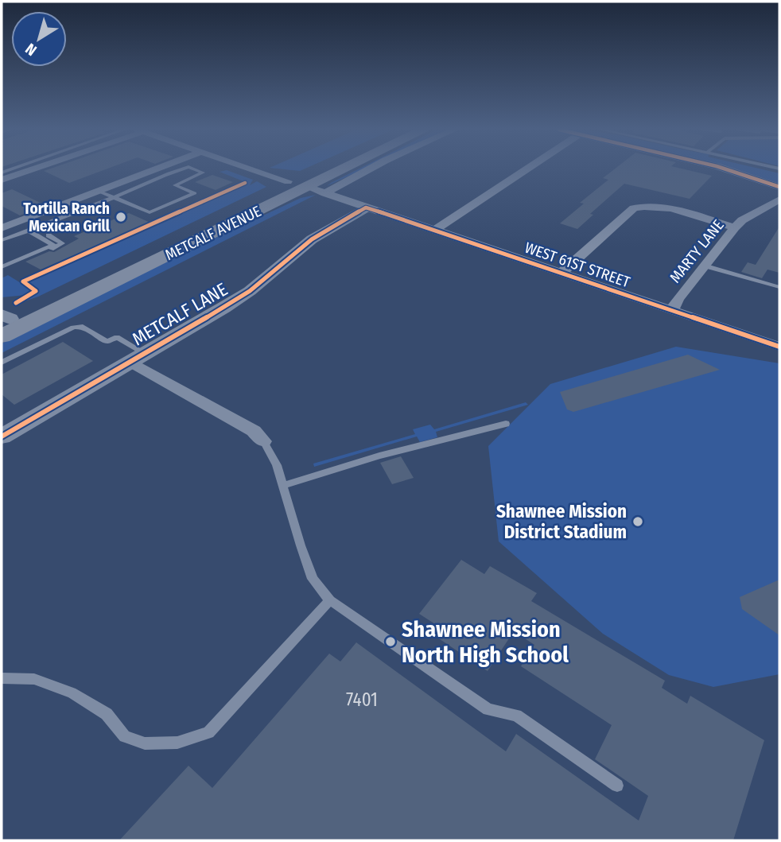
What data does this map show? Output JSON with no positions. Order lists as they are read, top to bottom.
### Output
{
  "streets": {
    "highway": ["METCALF AVENUE"],
    "street": ["MARTY LANE", "WEST 61ST STREET", "METCALF LANE"]
  },
  "crossings": [
    ["METCALF AVENUE", "WEST 61ST STREET"],
    ["MARTY LANE", "WEST 61ST STREET"],
    ["WEST 61ST STREET", "METCALF LANE"]
  ],
  "places": ["Tortilla Ranch Mexican Grill", "Shawnee Mission District Stadium", "Shawnee Mission North High School"],
  "house_numbers": ["7401"],
  "north": "bottom left"
}
